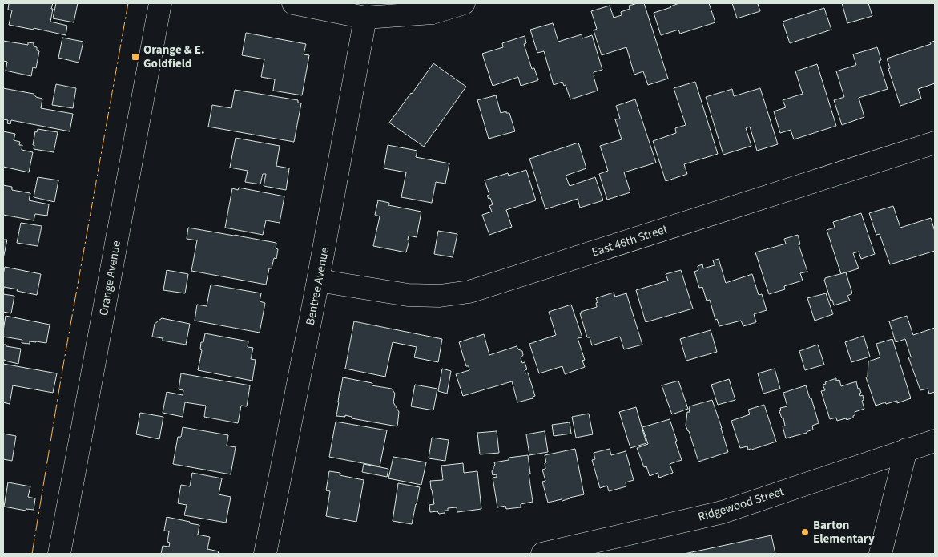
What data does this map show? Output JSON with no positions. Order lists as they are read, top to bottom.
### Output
{
  "streets": {
    "street": [
      "East 46th Street",
      "Orange Avenue",
      "Bentree Avenue",
      "Ridgewood Street"
    ]
  },
  "crossings": [
    ["East 46th Street", "Bentree Avenue"]
  ],
  "places": {
    "transit": ["Orange & E. Goldfield"],
    "other": ["Barton Elementary"]
  }
}
